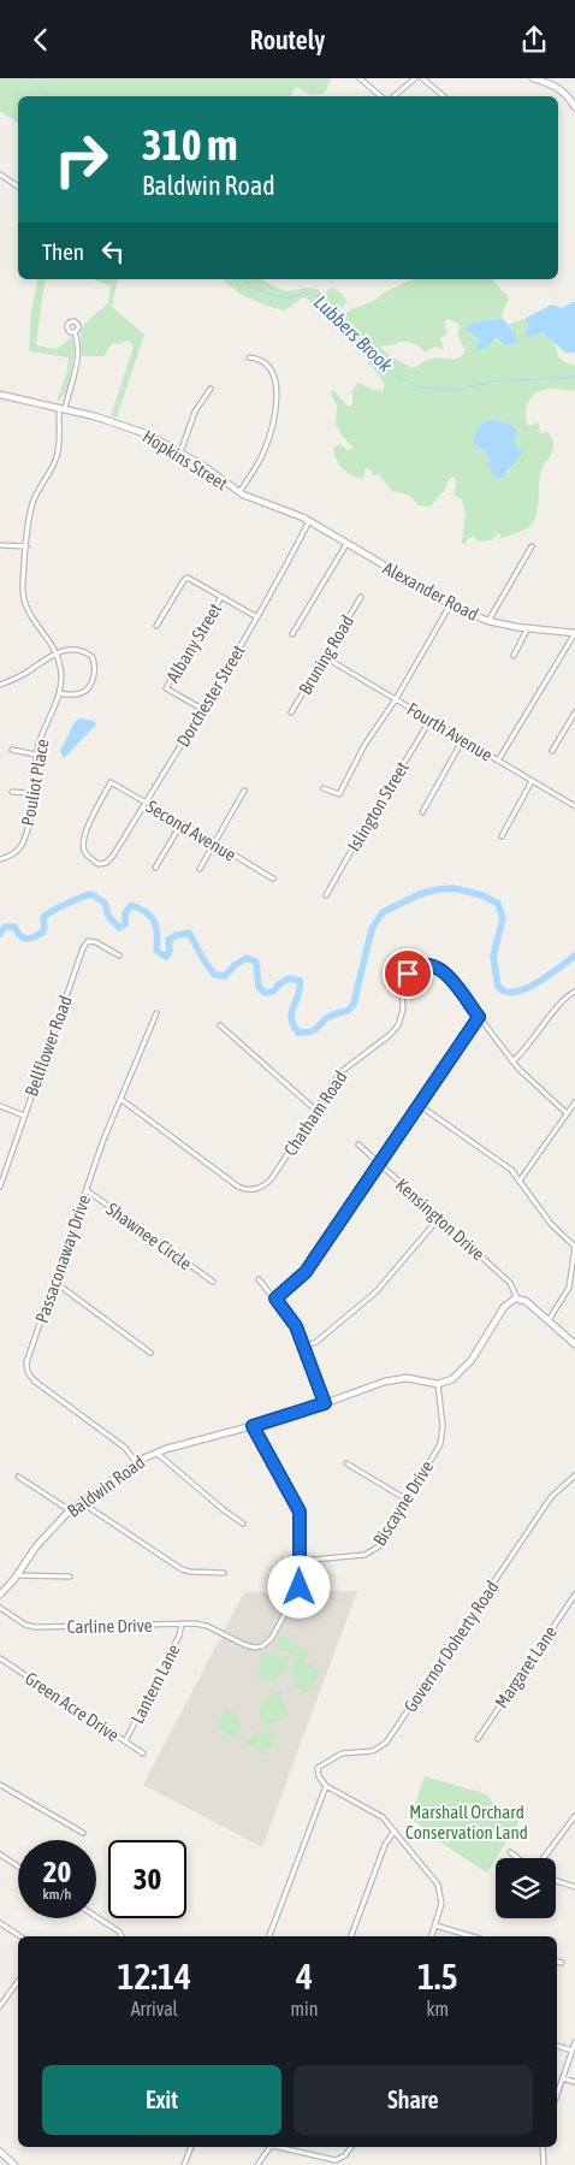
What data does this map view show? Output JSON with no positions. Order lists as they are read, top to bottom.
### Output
{
  "streets": {
    "street": [
      "Hopkins Street",
      "Alexander Road",
      "Albany Street",
      "Bruning Road",
      "Dorchester Street",
      "Fourth Avenue",
      "Pouliot Place",
      "Islington Street",
      "Second Avenue",
      "Bellflower Road",
      "Chatham Road",
      "Kensington Drive",
      "Shawnee Circle",
      "Passaconaway Drive",
      "Baldwin Road",
      "Biscayne Drive",
      "Carline Drive",
      "Governor Doherty Road",
      "Margaret Lane",
      "Lantern Lane",
      "Green Acre Drive"
    ]
  },
  "crossings": [
    ["Hopkins Street", "Alexander Road"],
    ["Alexander Road", "Dorchester Street"],
    ["Albany Street", "Dorchester Street"],
    ["Bruning Road", "Fourth Avenue"],
    ["Dorchester Street", "Second Avenue"],
    ["Fourth Avenue", "Islington Street"],
    ["Chatham Road", "Passaconaway Drive"],
    ["Shawnee Circle", "Passaconaway Drive"],
    ["Passaconaway Drive", "Baldwin Road"],
    ["Baldwin Road", "Biscayne Drive"],
    ["Baldwin Road", "Carline Drive"],
    ["Biscayne Drive", "Carline Drive"],
    ["Carline Drive", "Lantern Lane"],
    ["Lantern Lane", "Green Acre Drive"]
  ],
  "water": ["Lubbers Brook"],
  "parks": ["Marshall Orchard Conservation Land"],
  "page": {
    "header": "Routely",
    "turn": ["310 m", "Baldwin Road"],
    "then": "Then",
    "speed": "20 km/h",
    "limit": "30",
    "eta": [
      "12:14",
      "Arrival",
      "4",
      "min",
      "1.5",
      "km"
    ],
    "buttons": ["Exit", "Share"]
  }
}
